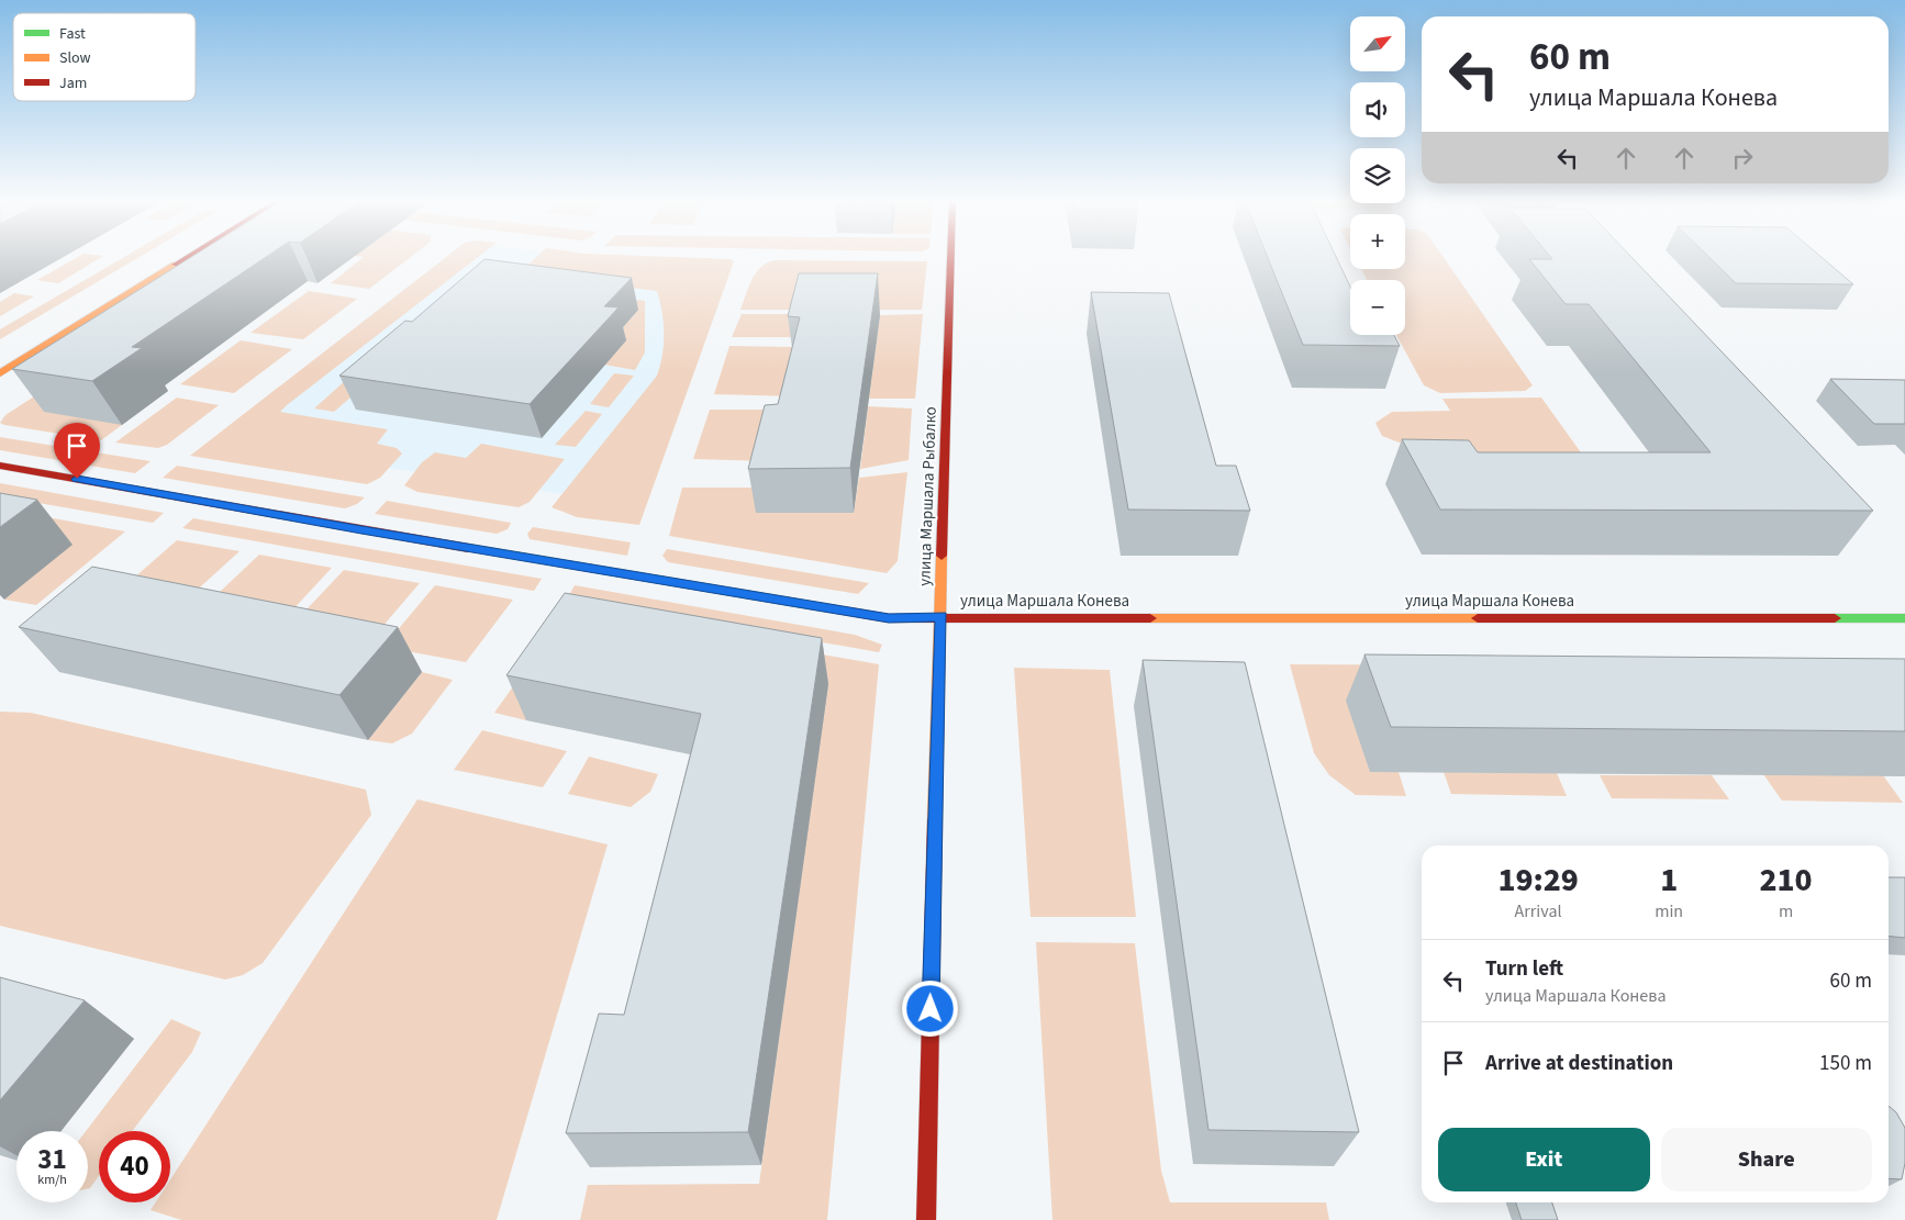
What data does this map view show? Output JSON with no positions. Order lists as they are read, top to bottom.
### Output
{
  "streets": {
    "street": ["улица Маршала Рыбалко", "улица Маршала Конева"]
  },
  "crossings": [
    ["улица Маршала Рыбалко", "улица Маршала Конева"]
  ],
  "legend": ["Fast", "Slow", "Jam"],
  "north": "top right",
  "page": {
    "map_buttons": ["+", "−"],
    "turn": ["60 m", "улица Маршала Конева"],
    "eta": [
      "19:29",
      "Arrival",
      "1",
      "min",
      "210",
      "m"
    ],
    "list": [
      {
        "name": "Turn left",
        "note": "улица Маршала Конева",
        "value": "60 m"
      },
      {
        "name": "Arrive at destination",
        "value": "150 m"
      }
    ],
    "buttons": ["Exit", "Share"],
    "speed": "31 km/h",
    "limit": "40"
  }
}
